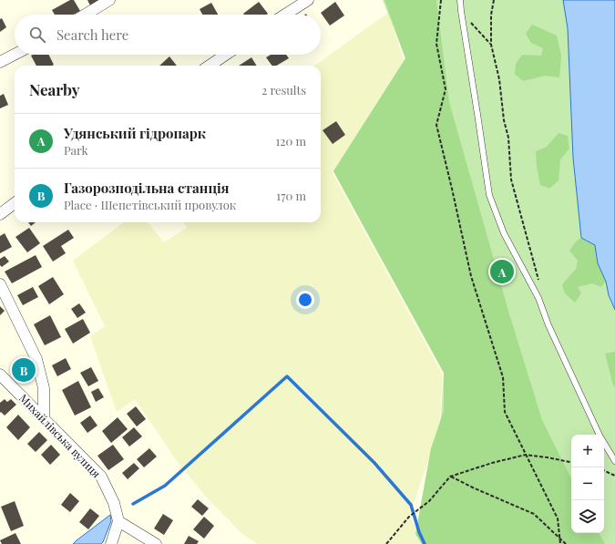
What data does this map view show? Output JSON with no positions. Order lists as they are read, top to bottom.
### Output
{
  "streets": {
    "street": ["Михайлівська вулиця"]
  },
  "page": {
    "search": "Search here",
    "heading": ["Nearby", "2 results"],
    "list": [
      {
        "mark": "A",
        "name": "Удянський гідропарк",
        "note": "Park",
        "value": "120 m"
      },
      {
        "mark": "B",
        "name": "Газорозподільна станція",
        "note": "Place · Шепетівський провулок",
        "value": "170 m"
      }
    ],
    "pins": ["A", "B"],
    "map_buttons": ["+", "−"]
  }
}
